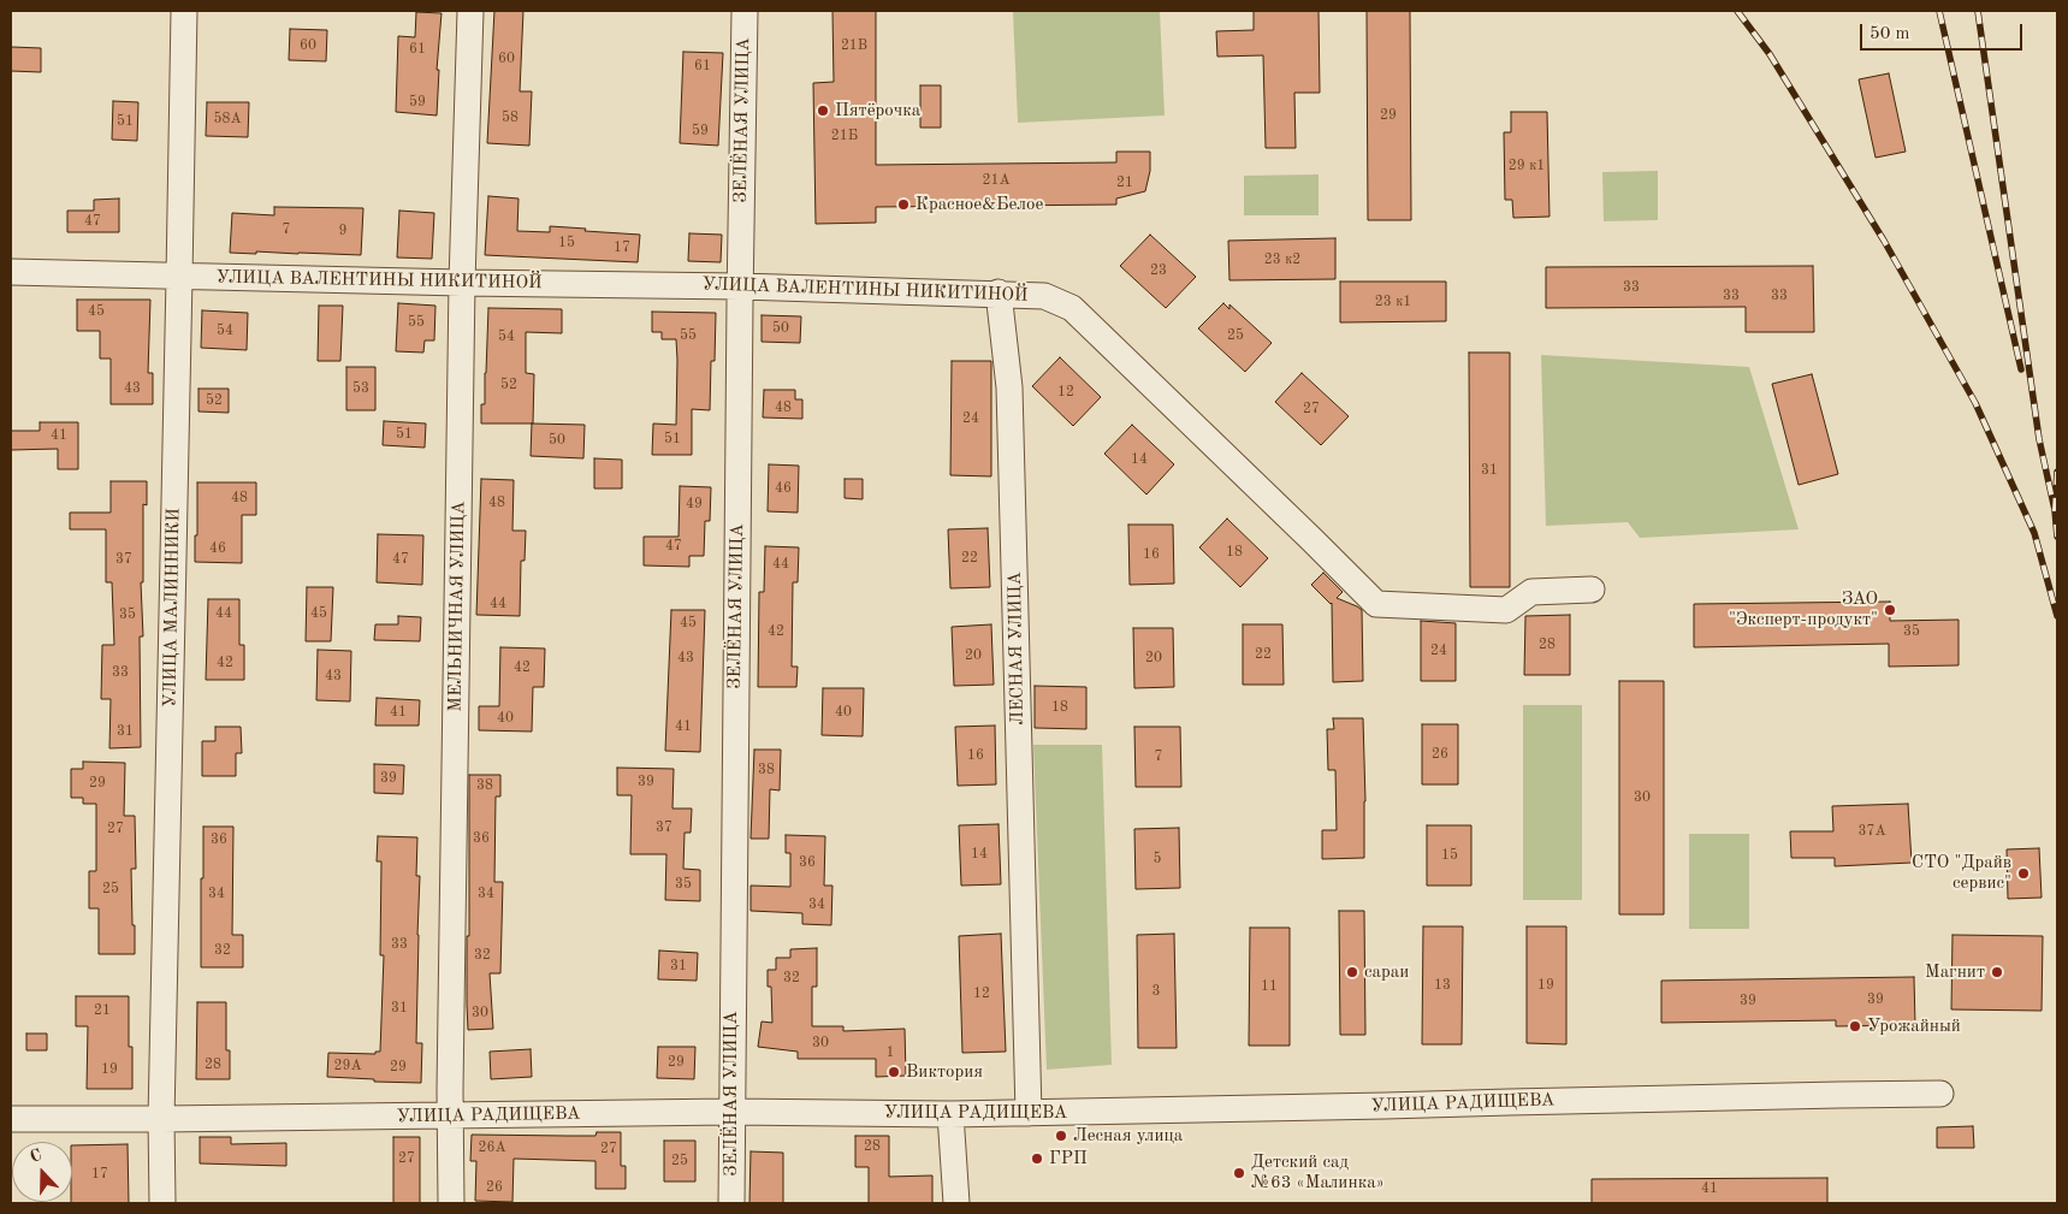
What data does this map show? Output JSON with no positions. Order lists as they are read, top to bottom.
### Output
{
  "streets": {
    "street": [
      "ЗЕЛЁНАЯ УЛИЦА",
      "УЛИЦА ВАЛЕНТИНЫ НИКИТИНОЙ",
      "МЕЛЬНИЧНАЯ УЛИЦА",
      "УЛИЦА МАЛИННИКИ",
      "ЛЕСНАЯ УЛИЦА",
      "УЛИЦА РАДИЩЕВА"
    ]
  },
  "crossings": [
    ["ЗЕЛЁНАЯ УЛИЦА", "УЛИЦА ВАЛЕНТИНЫ НИКИТИНОЙ"],
    ["ЗЕЛЁНАЯ УЛИЦА", "УЛИЦА РАДИЩЕВА"],
    ["УЛИЦА ВАЛЕНТИНЫ НИКИТИНОЙ", "МЕЛЬНИЧНАЯ УЛИЦА"],
    ["УЛИЦА ВАЛЕНТИНЫ НИКИТИНОЙ", "УЛИЦА МАЛИННИКИ"],
    ["УЛИЦА ВАЛЕНТИНЫ НИКИТИНОЙ", "ЛЕСНАЯ УЛИЦА"],
    ["МЕЛЬНИЧНАЯ УЛИЦА", "УЛИЦА РАДИЩЕВА"],
    ["УЛИЦА МАЛИННИКИ", "УЛИЦА РАДИЩЕВА"],
    ["ЛЕСНАЯ УЛИЦА", "УЛИЦА РАДИЩЕВА"]
  ],
  "places": [
    "Пятёрочка",
    "Красное&Белое",
    "ЗАО \"Эксперт-продукт\"",
    "СТО \"Драйв сервис\"",
    "сараи",
    "Магнит",
    "Урожайный",
    "Виктория",
    "Лесная улица",
    "ГРП",
    "Детский сад №63 «Малинка»"
  ],
  "house_numbers": [
    "60",
    "21В",
    "61",
    "60",
    "61",
    "59",
    "29",
    "58",
    "58А",
    "51",
    "59",
    "21Б",
    "29 к1",
    "21А",
    "21",
    "47",
    "7",
    "9",
    "15",
    "17",
    "23 к2",
    "23",
    "33",
    "33",
    "33",
    "23 к1",
    "45",
    "55",
    "50",
    "54",
    "55",
    "25",
    "54",
    "52",
    "43",
    "53",
    "12",
    "52",
    "48",
    "27",
    "24",
    "51",
    "41",
    "51",
    "50",
    "14",
    "31",
    "46",
    "48",
    "48",
    "49",
    "47",
    "46",
    "18",
    "16",
    "22",
    "37",
    "47",
    "44",
    "44",
    "44",
    "45",
    "35",
    "45",
    "42",
    "35",
    "28",
    "24",
    "22",
    "20",
    "43",
    "20",
    "42",
    "42",
    "33",
    "43",
    "18",
    "41",
    "40",
    "40",
    "41",
    "31",
    "26",
    "16",
    "7",
    "38",
    "39",
    "39",
    "29",
    "38",
    "30",
    "37",
    "27",
    "37А",
    "36",
    "36",
    "14",
    "15",
    "5",
    "36",
    "35",
    "25",
    "34",
    "34",
    "34",
    "33",
    "32",
    "32",
    "31",
    "32",
    "13",
    "19",
    "11",
    "3",
    "12",
    "39",
    "39",
    "31",
    "21",
    "30",
    "30",
    "1",
    "29",
    "28",
    "29А",
    "29",
    "19",
    "28",
    "26А",
    "27",
    "27",
    "25",
    "17",
    "26",
    "41"
  ],
  "scale_bar": "50 m",
  "north": "top"
}
